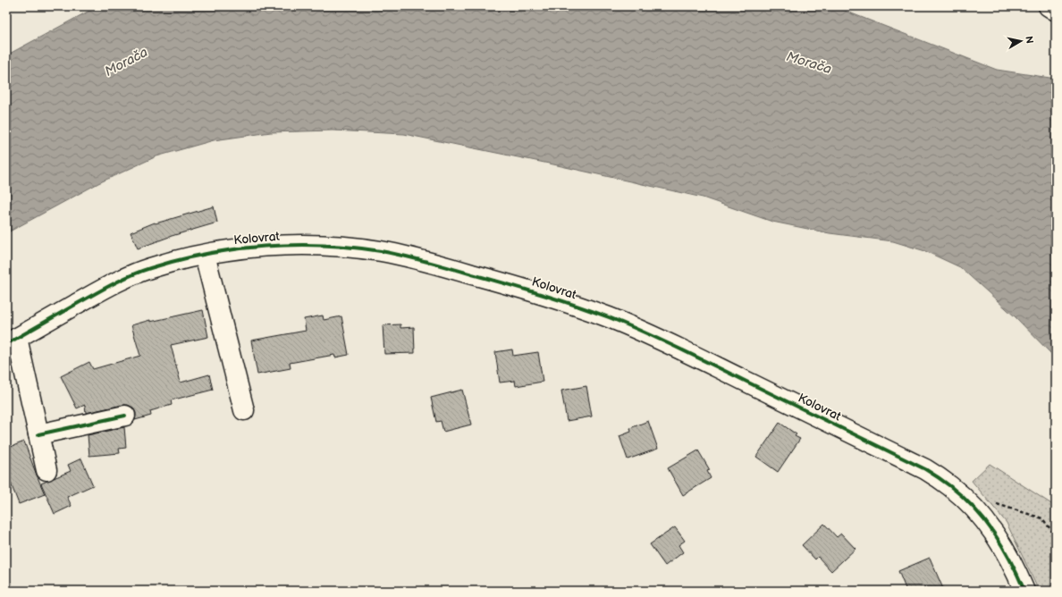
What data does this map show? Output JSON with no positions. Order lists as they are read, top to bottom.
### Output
{
  "streets": {
    "street": ["Kolovrat"]
  },
  "water": ["Morača"],
  "north": "right"
}
